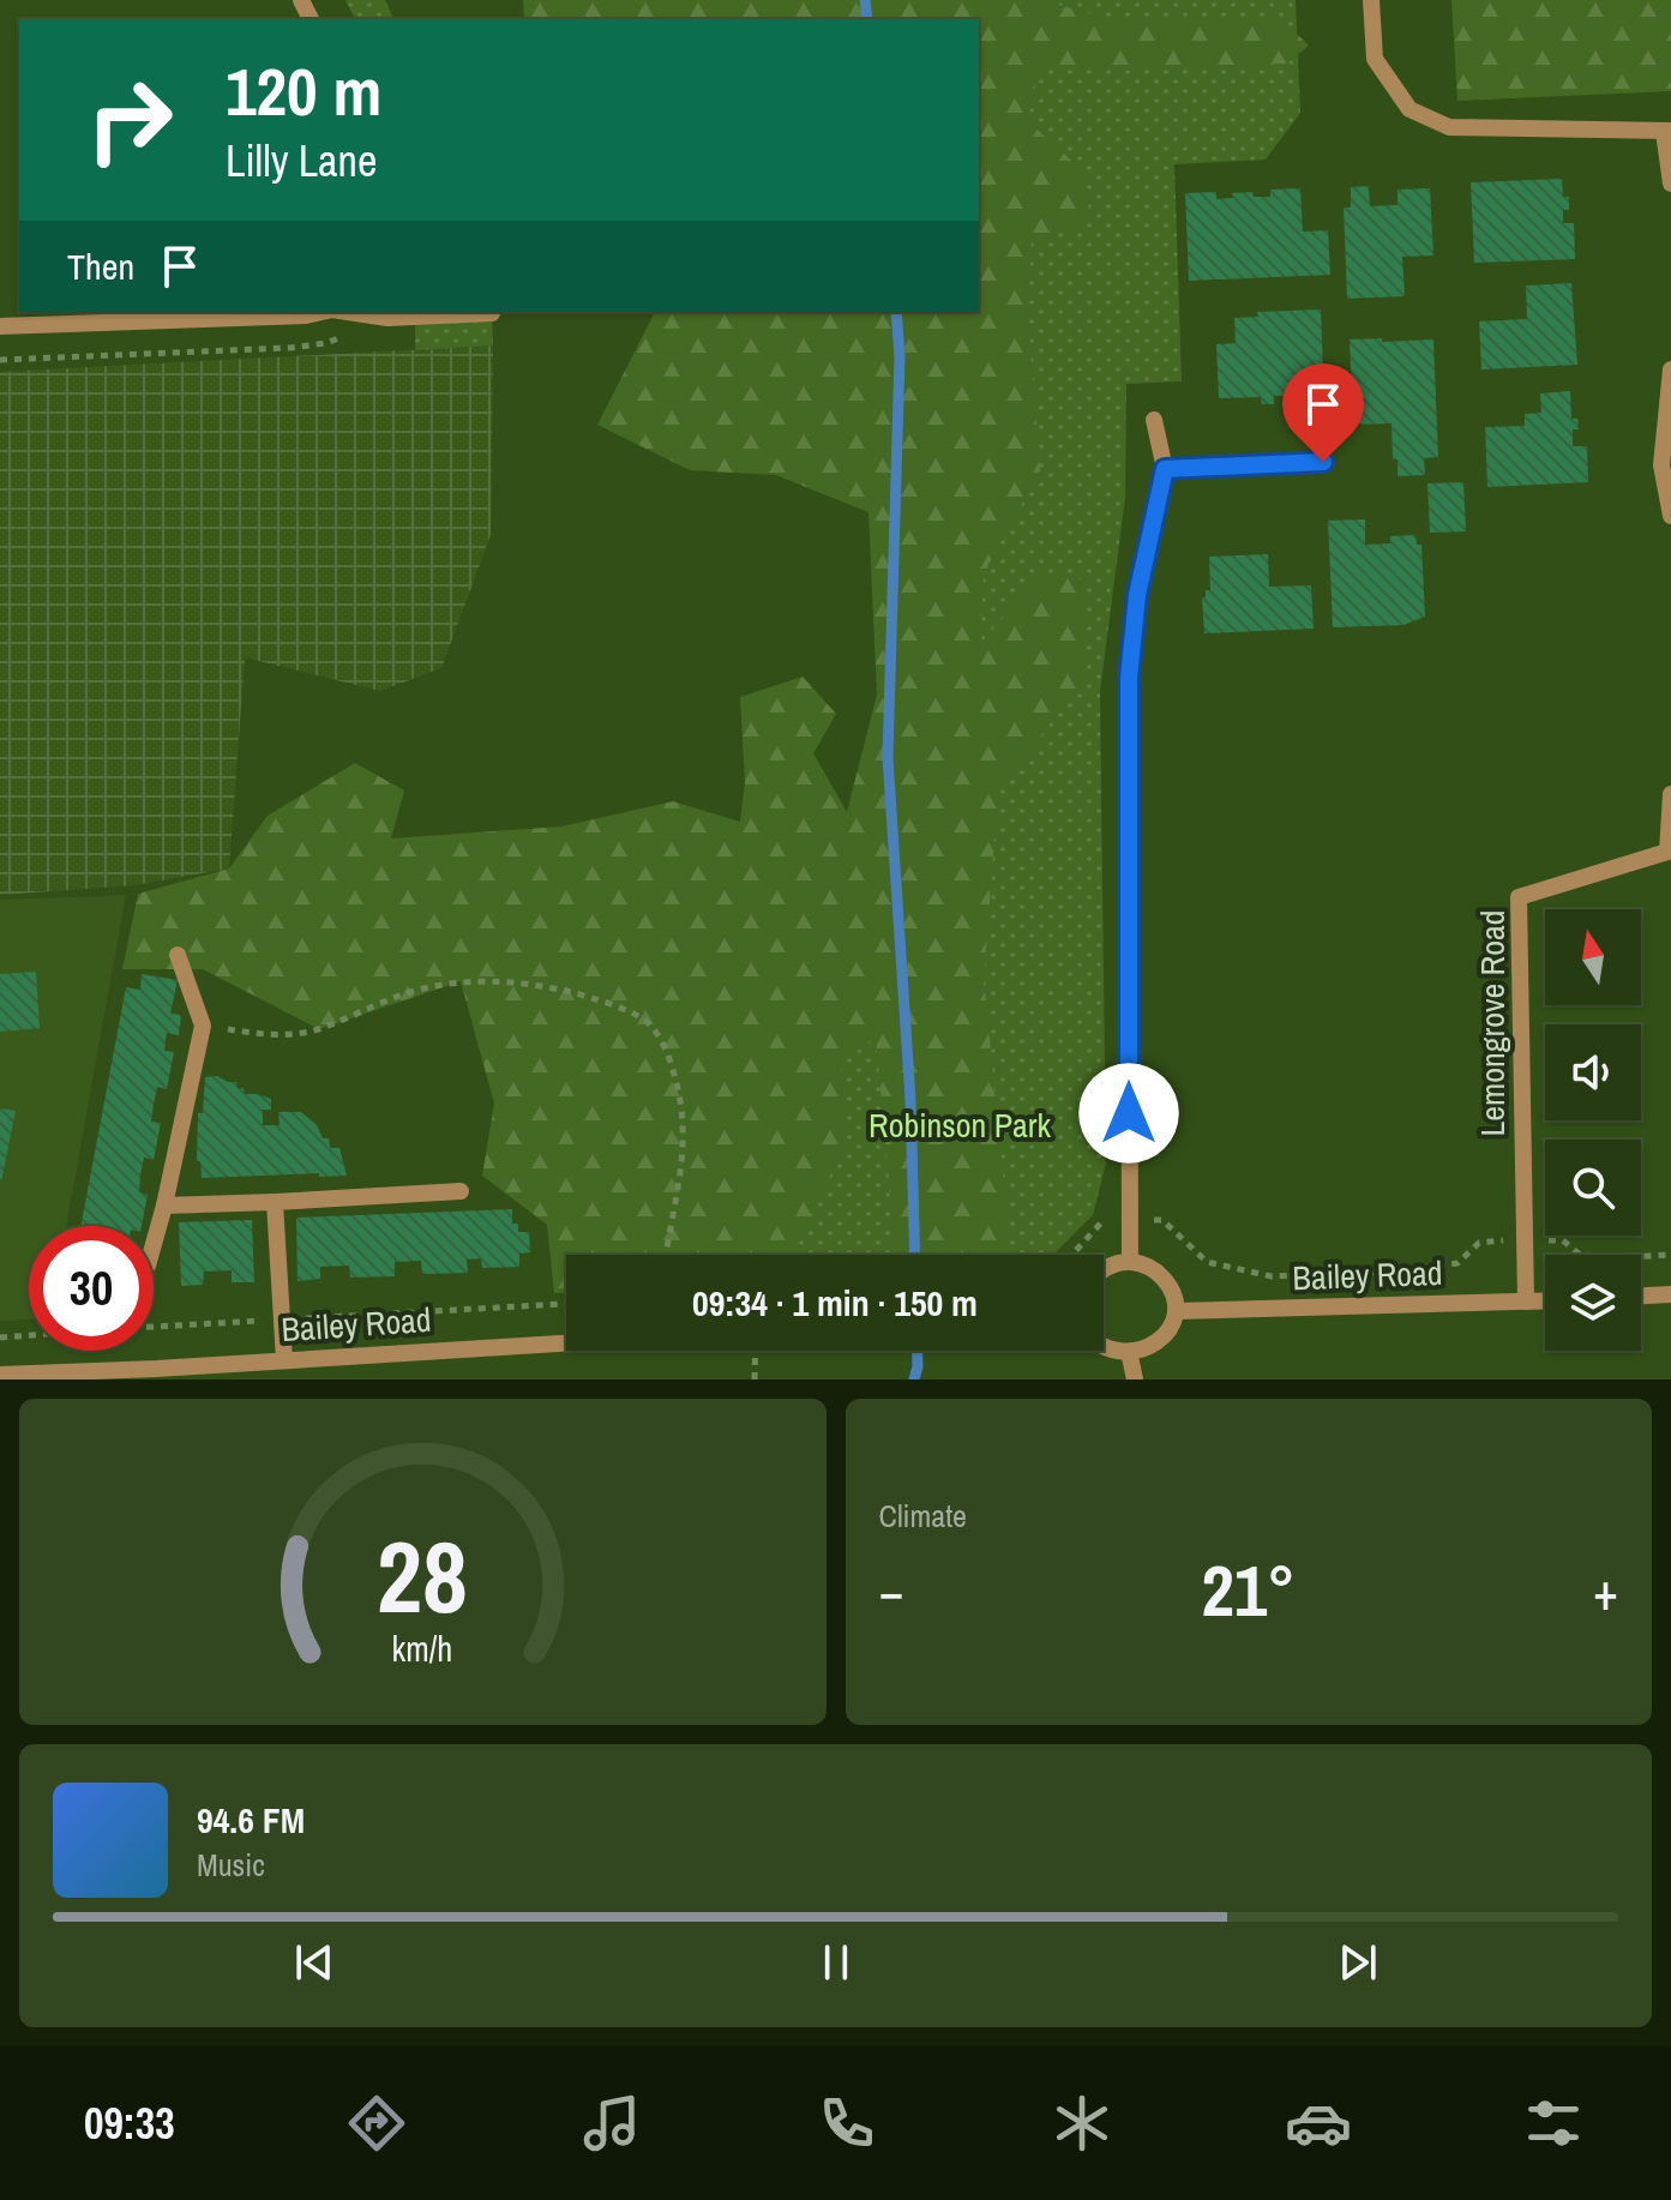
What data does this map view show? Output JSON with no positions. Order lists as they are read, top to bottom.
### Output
{
  "streets": {
    "street": ["Lemongrove Road", "Bailey Road"]
  },
  "crossings": [
    ["Lemongrove Road", "Bailey Road"]
  ],
  "parks": ["Robinson Park"],
  "north": "top",
  "page": {
    "turn": ["120 m", "Lilly Lane"],
    "then": "Then",
    "limit": "30",
    "trip": "09:34 · 1 min · 150 m",
    "tile": "Climate",
    "heat": ["−", "21°", "+"],
    "song": ["94.6 FM", "Music"],
    "tabs": "09:33",
    "gauge": ["28", "km/h"]
  }
}
